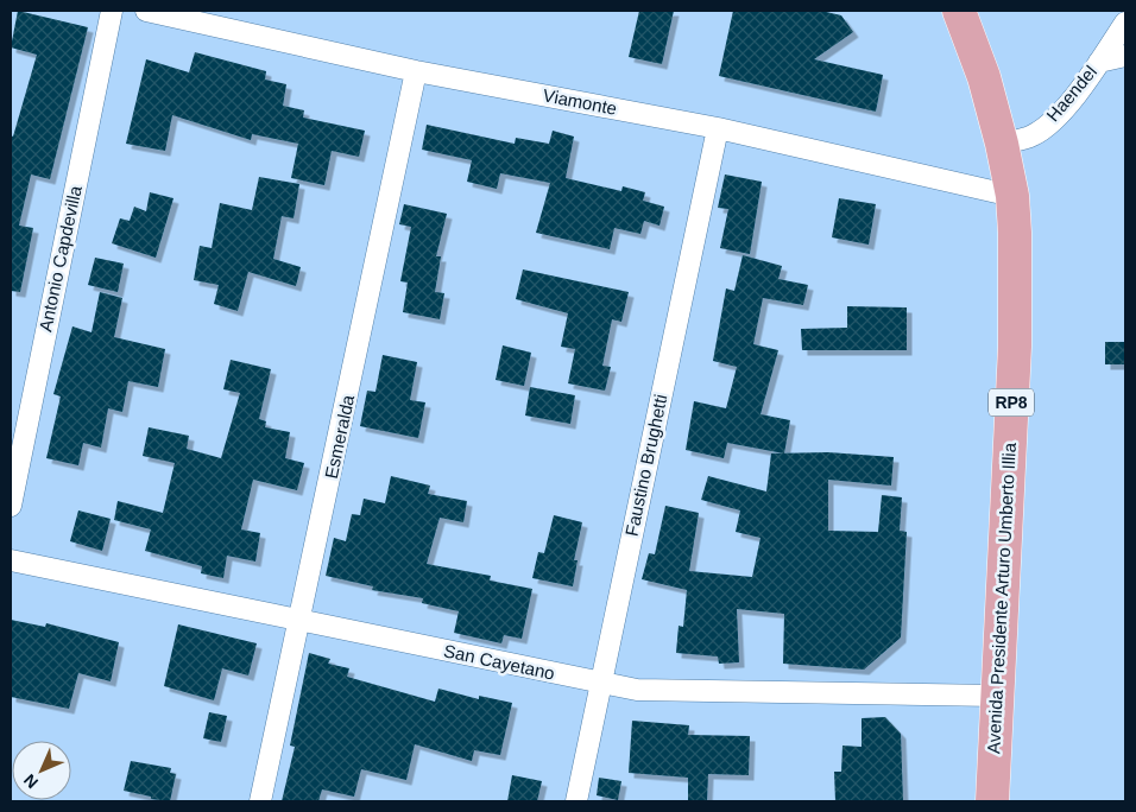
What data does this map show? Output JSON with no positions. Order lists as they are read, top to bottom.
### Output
{
  "streets": {
    "main road": ["RP8", "Avenida Presidente Arturo Umberto Illia"],
    "street": [
      "Haendel",
      "Viamonte",
      "Antonio Capdevilla",
      "Esmeralda",
      "Faustino Brughetti",
      "San Cayetano"
    ]
  },
  "crossings": [
    ["Haendel", "Avenida Presidente Arturo Umberto Illia"],
    ["Viamonte", "Esmeralda"],
    ["Viamonte", "Faustino Brughetti"],
    ["Viamonte", "Avenida Presidente Arturo Umberto Illia"],
    ["Esmeralda", "San Cayetano"],
    ["Faustino Brughetti", "San Cayetano"],
    ["Avenida Presidente Arturo Umberto Illia", "San Cayetano"]
  ],
  "north": "bottom left"
}
